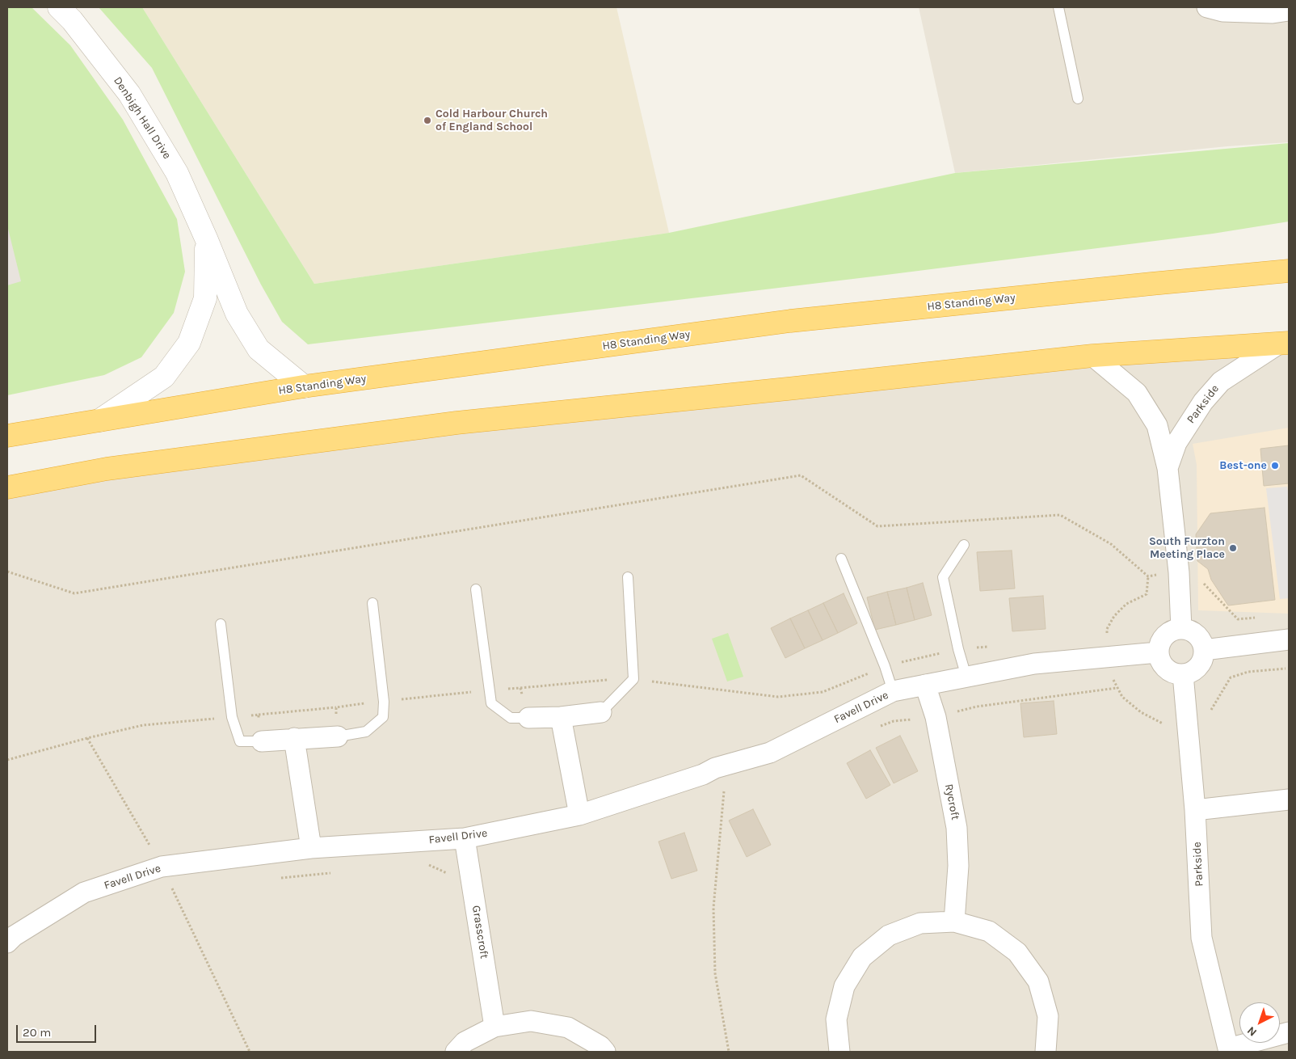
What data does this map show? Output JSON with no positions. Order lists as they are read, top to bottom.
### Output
{
  "streets": {
    "highway": ["H8 Standing Way"],
    "street": [
      "Denbigh Hall Drive",
      "Parkside",
      "Favell Drive",
      "Rycroft",
      "Grasscroft"
    ]
  },
  "crossings": [
    ["Denbigh Hall Drive", "H8 Standing Way"],
    ["Parkside", "Favell Drive"],
    ["Favell Drive", "Rycroft"],
    ["Favell Drive", "Grasscroft"]
  ],
  "places": ["Cold Harbour Church of England School", "Best-one", "South Furzton Meeting Place"],
  "scale_bar": "20 m",
  "north": "bottom left"
}
